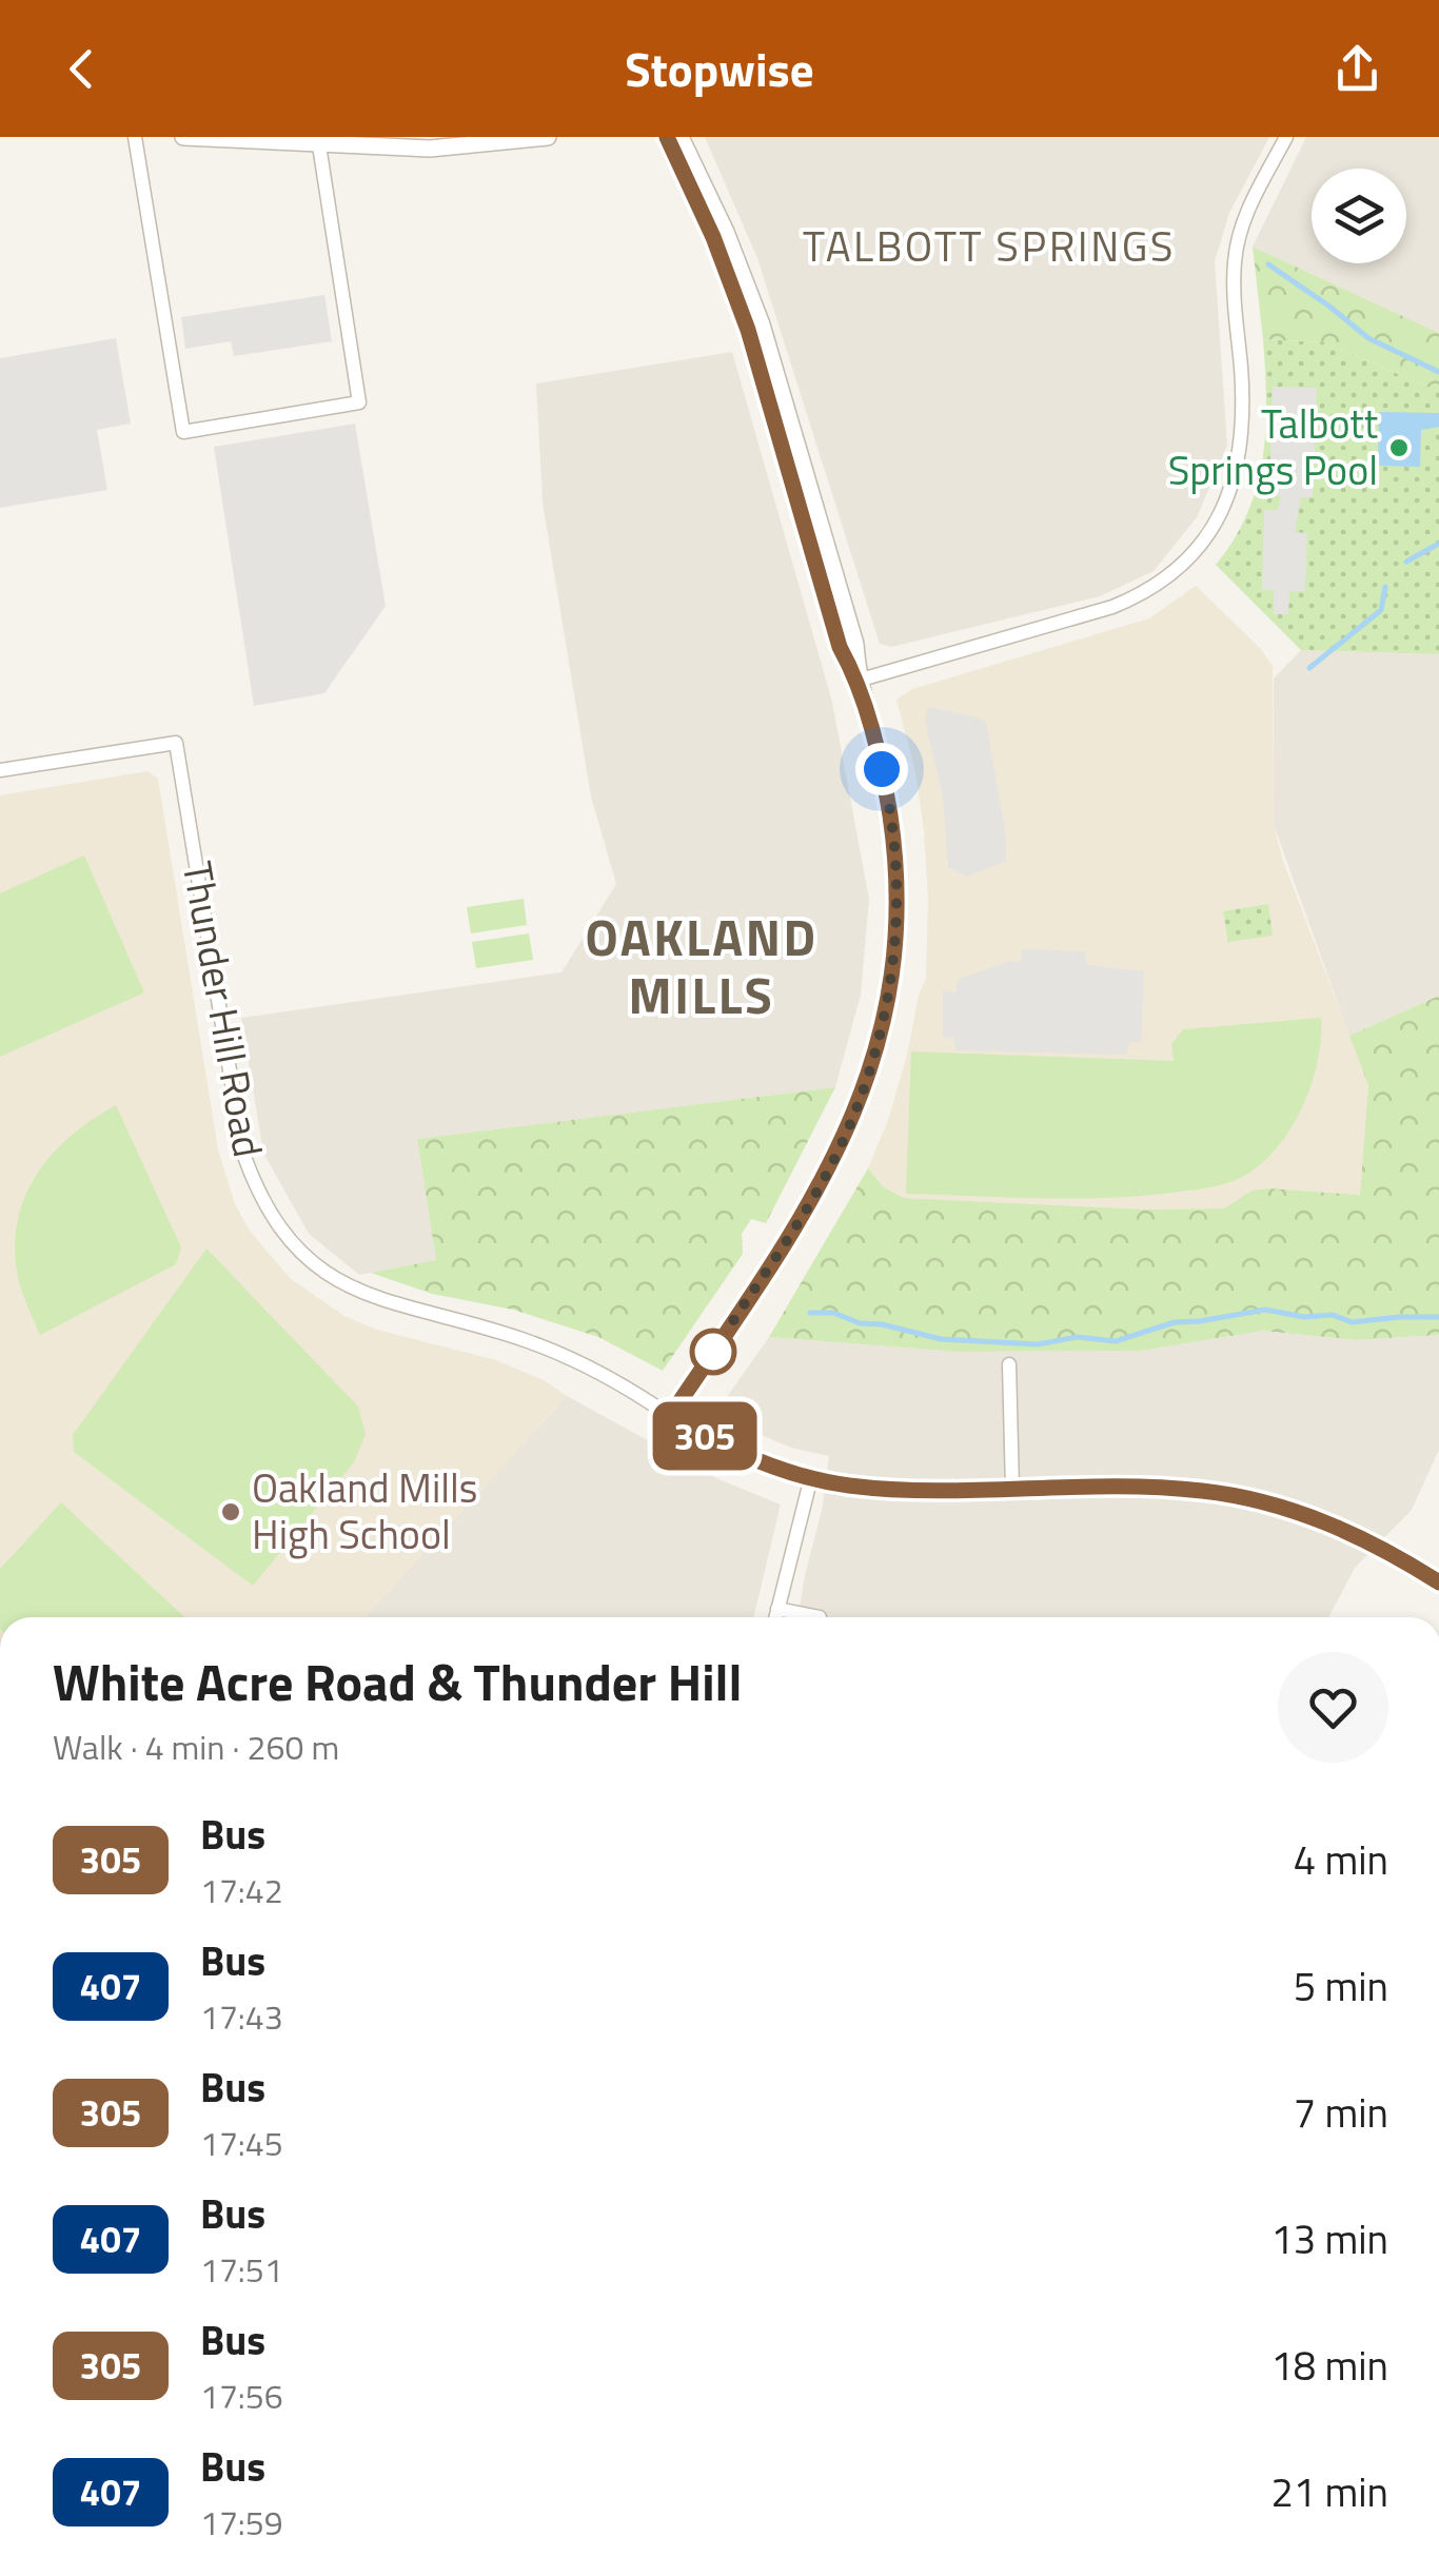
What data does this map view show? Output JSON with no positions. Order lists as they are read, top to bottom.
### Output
{
  "streets": {
    "street": ["Thunder Hill Road"]
  },
  "districts": ["TALBOTT SPRINGS", "OAKLAND MILLS"],
  "places": ["Talbott Springs Pool", "Oakland Mills High School"],
  "lines": ["bus line 305"],
  "page": {
    "header": "Stopwise",
    "on_map": "305",
    "heading": ["White Acre Road & Thunder Hill", "Walk · 4 min · 260 m"],
    "list": [
      {
        "mark": "305",
        "name": "Bus",
        "note": "17:42",
        "value": "4 min"
      },
      {
        "mark": "407",
        "name": "Bus",
        "note": "17:43",
        "value": "5 min"
      },
      {
        "mark": "305",
        "name": "Bus",
        "note": "17:45",
        "value": "7 min"
      },
      {
        "mark": "407",
        "name": "Bus",
        "note": "17:51",
        "value": "13 min"
      },
      {
        "mark": "305",
        "name": "Bus",
        "note": "17:56",
        "value": "18 min"
      },
      {
        "mark": "407",
        "name": "Bus",
        "note": "17:59",
        "value": "21 min"
      }
    ]
  }
}
